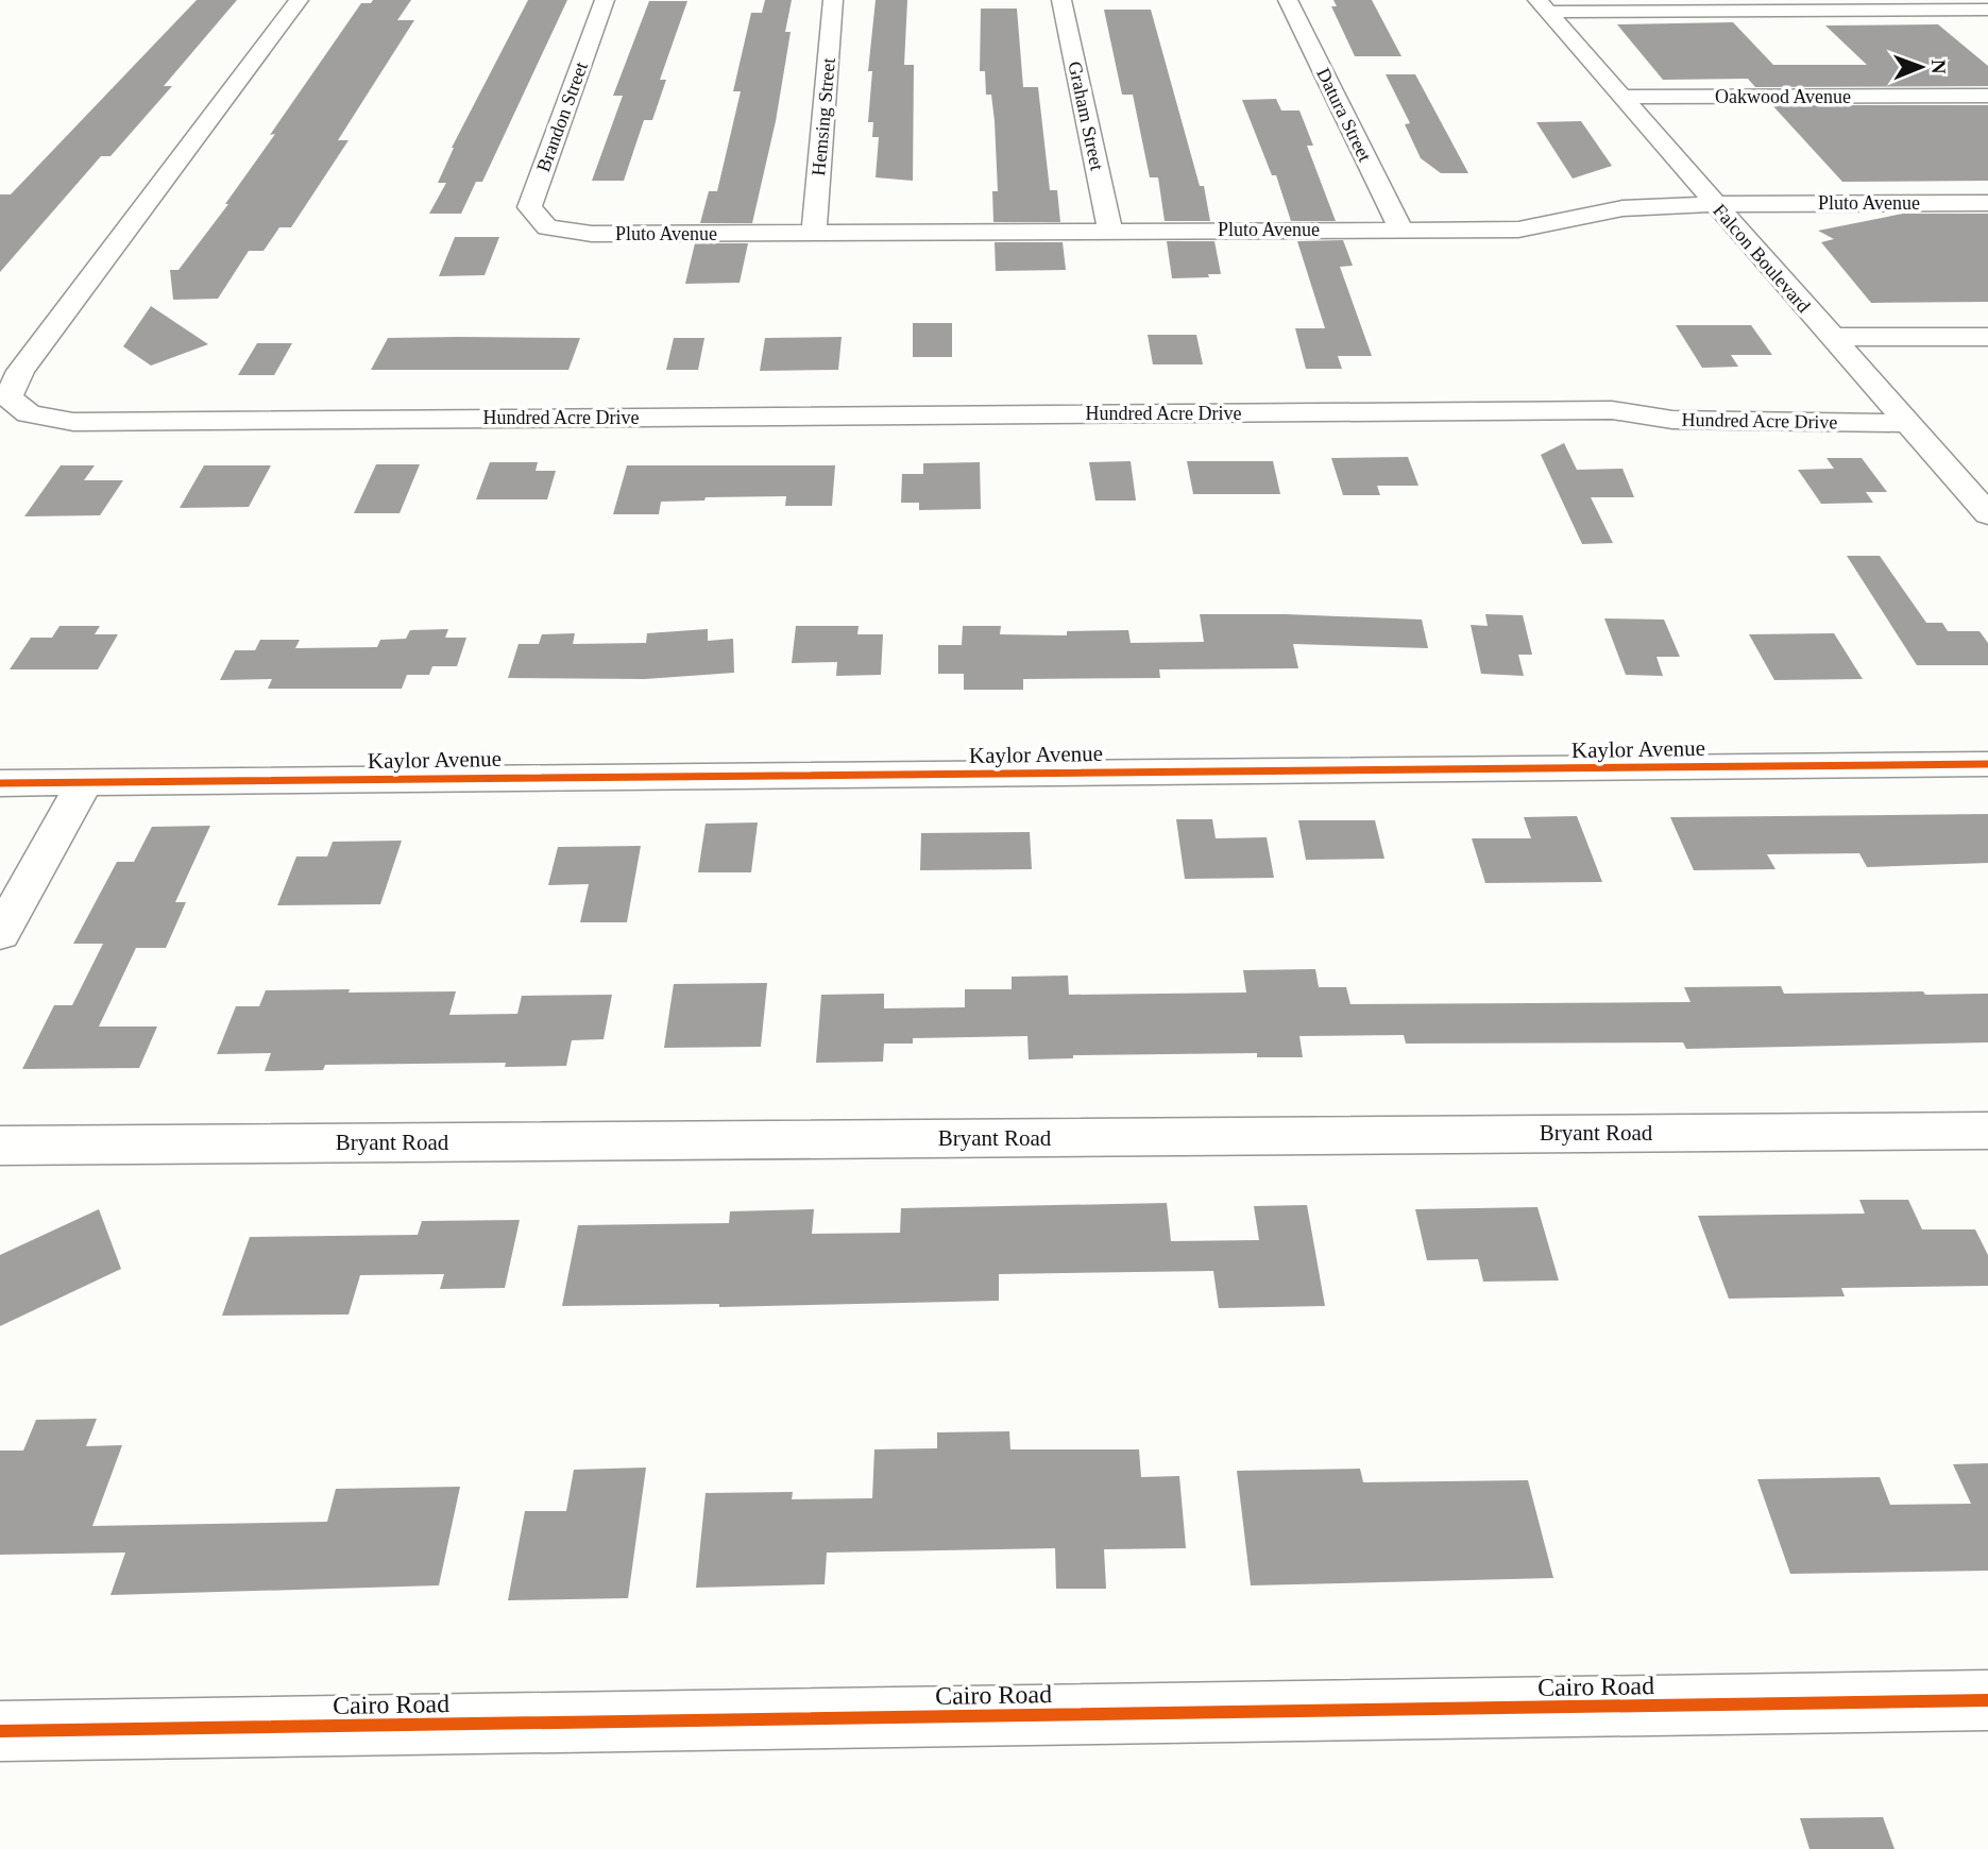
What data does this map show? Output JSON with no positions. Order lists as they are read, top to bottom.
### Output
{
  "streets": {
    "street": [
      "Oakwood Avenue",
      "Datura Street",
      "Graham Street",
      "Brandon Street",
      "Hemsing Street",
      "Pluto Avenue",
      "Falcon Boulevard",
      "Hundred Acre Drive",
      "Kaylor Avenue",
      "Bryant Road",
      "Cairo Road"
    ]
  },
  "crossings": [
    ["Oakwood Avenue", "Falcon Boulevard"],
    ["Datura Street", "Pluto Avenue"],
    ["Graham Street", "Pluto Avenue"],
    ["Brandon Street", "Pluto Avenue"],
    ["Hemsing Street", "Pluto Avenue"],
    ["Pluto Avenue", "Falcon Boulevard"],
    ["Falcon Boulevard", "Hundred Acre Drive"]
  ],
  "north": "right"
}
